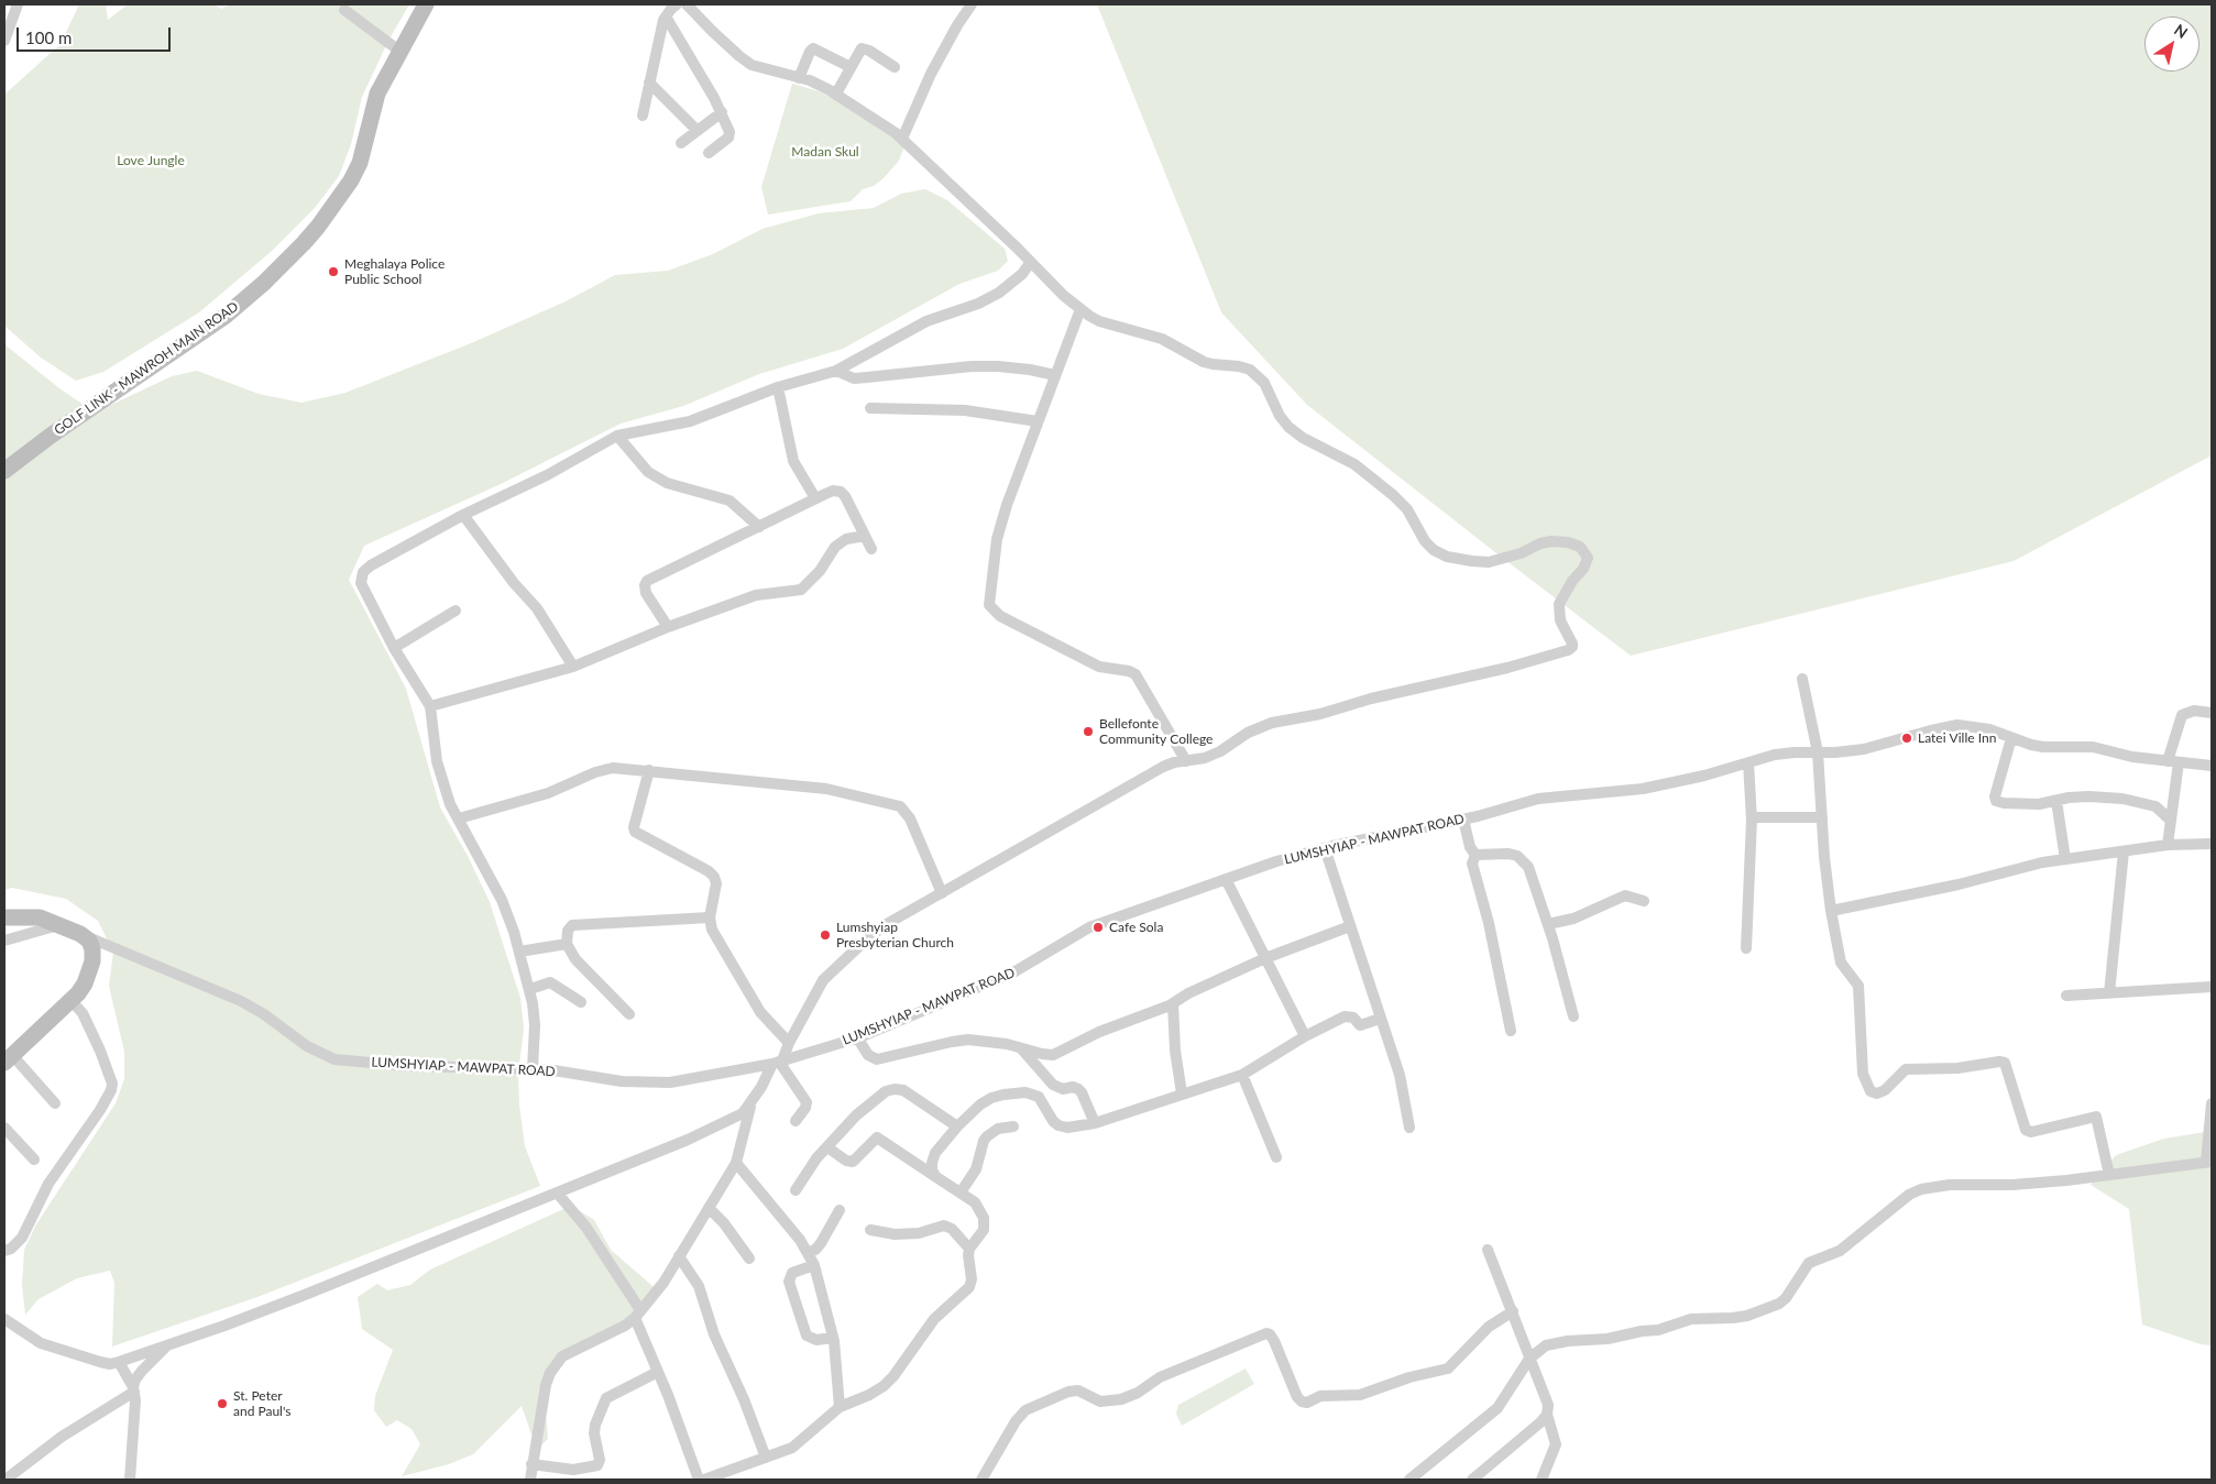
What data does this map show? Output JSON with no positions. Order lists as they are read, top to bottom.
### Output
{
  "streets": {
    "street": ["GOLF LINK - MAWROH MAIN ROAD", "LUMSHYIAP - MAWPAT ROAD"]
  },
  "parks": ["Madan Skul", "Love Jungle"],
  "places": [
    "Meghalaya Police Public School",
    "Bellefonte Community College",
    "Latei Ville Inn",
    "Cafe Sola",
    "Lumshyiap Presbyterian Church",
    "St. Peter and Paul's"
  ],
  "scale_bar": "100 m",
  "north": "top right"
}
